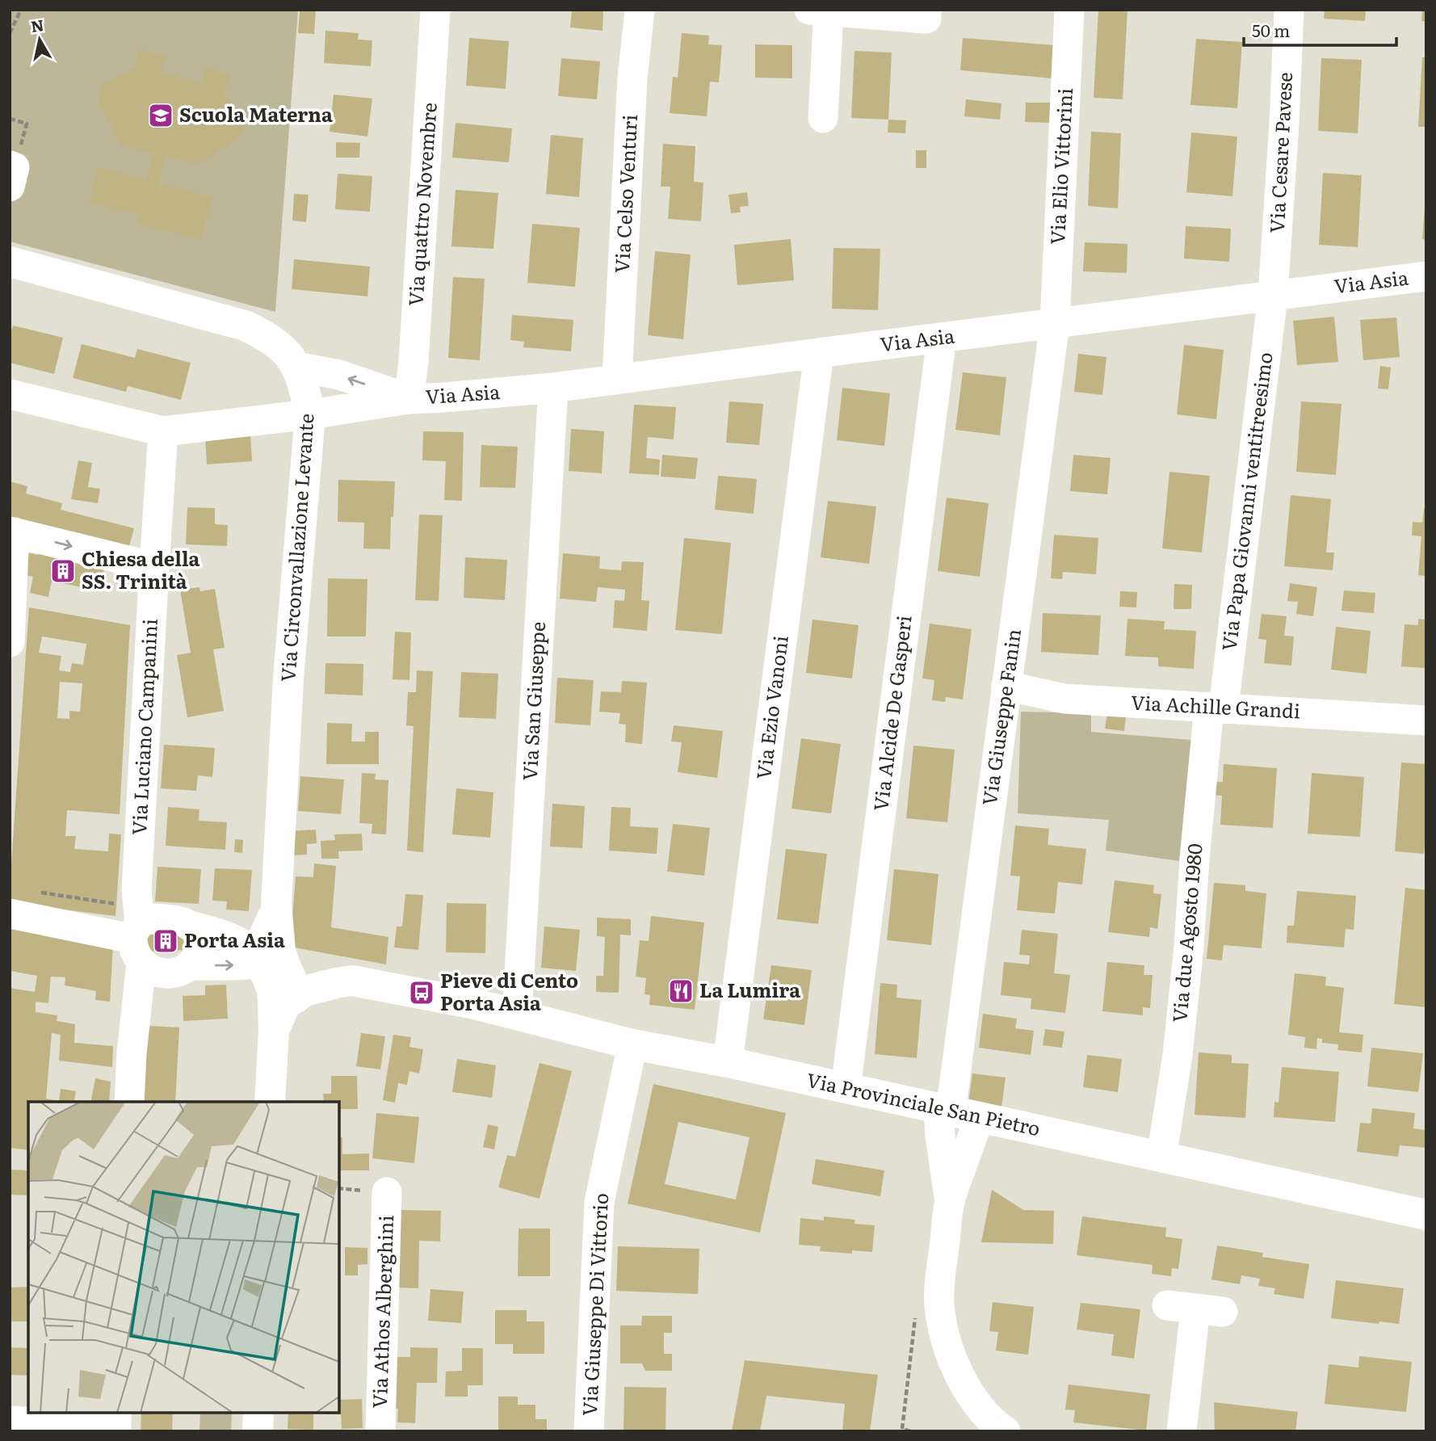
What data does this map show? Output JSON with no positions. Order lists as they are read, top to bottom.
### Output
{
  "streets": {
    "main road": ["Via Circonvallazione Levante", "Via Provinciale San Pietro"],
    "street": [
      "Via Cesare Pavese",
      "Via Elio Vittorini",
      "Via Celso Venturi",
      "Via quattro Novembre",
      "Via Asia",
      "Via Papa Giovanni ventitreesimo",
      "Via San Giuseppe",
      "Via Ezio Vanoni",
      "Via Achille Grandi",
      "Via Alcide De Gasperi",
      "Via Giuseppe Fanin",
      "Via Luciano Campanini",
      "Via due Agosto 1980",
      "Via Giuseppe Di Vittorio",
      "Via Athos Alberghini"
    ]
  },
  "crossings": [
    ["Via Cesare Pavese", "Via Asia"],
    ["Via Cesare Pavese", "Via Papa Giovanni ventitreesimo"],
    ["Via Elio Vittorini", "Via Asia"],
    ["Via Elio Vittorini", "Via Giuseppe Fanin"],
    ["Via Celso Venturi", "Via Asia"],
    ["Via quattro Novembre", "Via Asia"],
    ["Via Asia", "Via Papa Giovanni ventitreesimo"],
    ["Via Asia", "Via Circonvallazione Levante"],
    ["Via Asia", "Via San Giuseppe"],
    ["Via Asia", "Via Ezio Vanoni"],
    ["Via Asia", "Via Alcide De Gasperi"],
    ["Via Asia", "Via Giuseppe Fanin"],
    ["Via Asia", "Via Luciano Campanini"],
    ["Via Papa Giovanni ventitreesimo", "Via Achille Grandi"],
    ["Via Papa Giovanni ventitreesimo", "Via due Agosto 1980"],
    ["Via Circonvallazione Levante", "Via Provinciale San Pietro"],
    ["Via San Giuseppe", "Via Provinciale San Pietro"],
    ["Via Ezio Vanoni", "Via Provinciale San Pietro"],
    ["Via Achille Grandi", "Via Giuseppe Fanin"],
    ["Via Achille Grandi", "Via due Agosto 1980"],
    ["Via Alcide De Gasperi", "Via Provinciale San Pietro"],
    ["Via Giuseppe Fanin", "Via Provinciale San Pietro"],
    ["Via due Agosto 1980", "Via Provinciale San Pietro"],
    ["Via Provinciale San Pietro", "Via Giuseppe Di Vittorio"]
  ],
  "places": {
    "school or university": ["Scuola Materna"],
    "building": ["Chiesa della SS. Trinità", "Porta Asia"],
    "restaurant": ["La Lumira"],
    "bus stop": ["Pieve di Cento Porta Asia"]
  },
  "scale_bar": "50 m",
  "north": "top"
}
